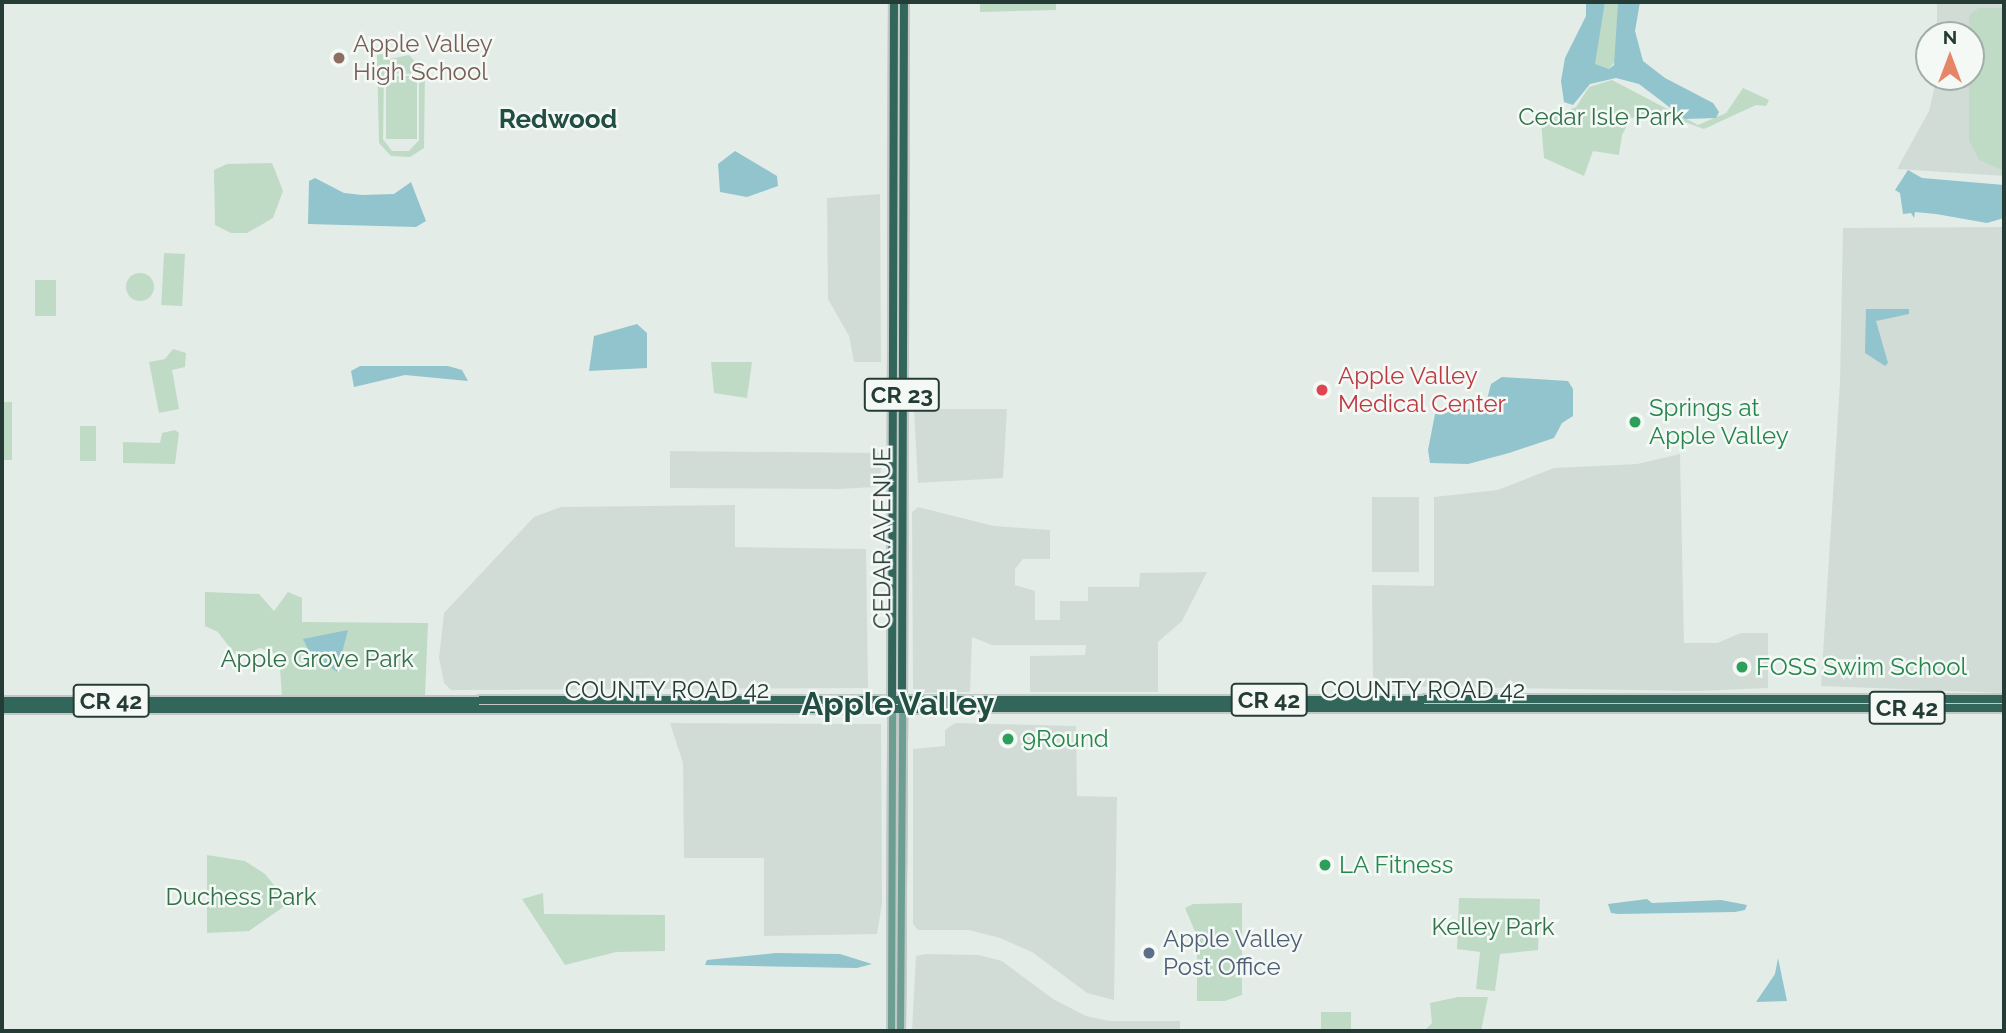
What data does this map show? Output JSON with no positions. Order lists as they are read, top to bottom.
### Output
{
  "streets": {
    "highway": [
      "CR 23",
      "CEDAR AVENUE",
      "COUNTY ROAD 42",
      "CR 42"
    ]
  },
  "crossings": [
    ["CEDAR AVENUE", "COUNTY ROAD 42"]
  ],
  "districts": ["Redwood", "Apple Valley"],
  "parks": [
    "Cedar Isle Park",
    "Apple Grove Park",
    "Duchess Park",
    "Kelley Park"
  ],
  "places": [
    "Apple Valley High School",
    "Apple Valley Medical Center",
    "Springs at Apple Valley",
    "FOSS Swim School",
    "9Round",
    "LA Fitness",
    "Apple Valley Post Office"
  ],
  "north": "top"
}
